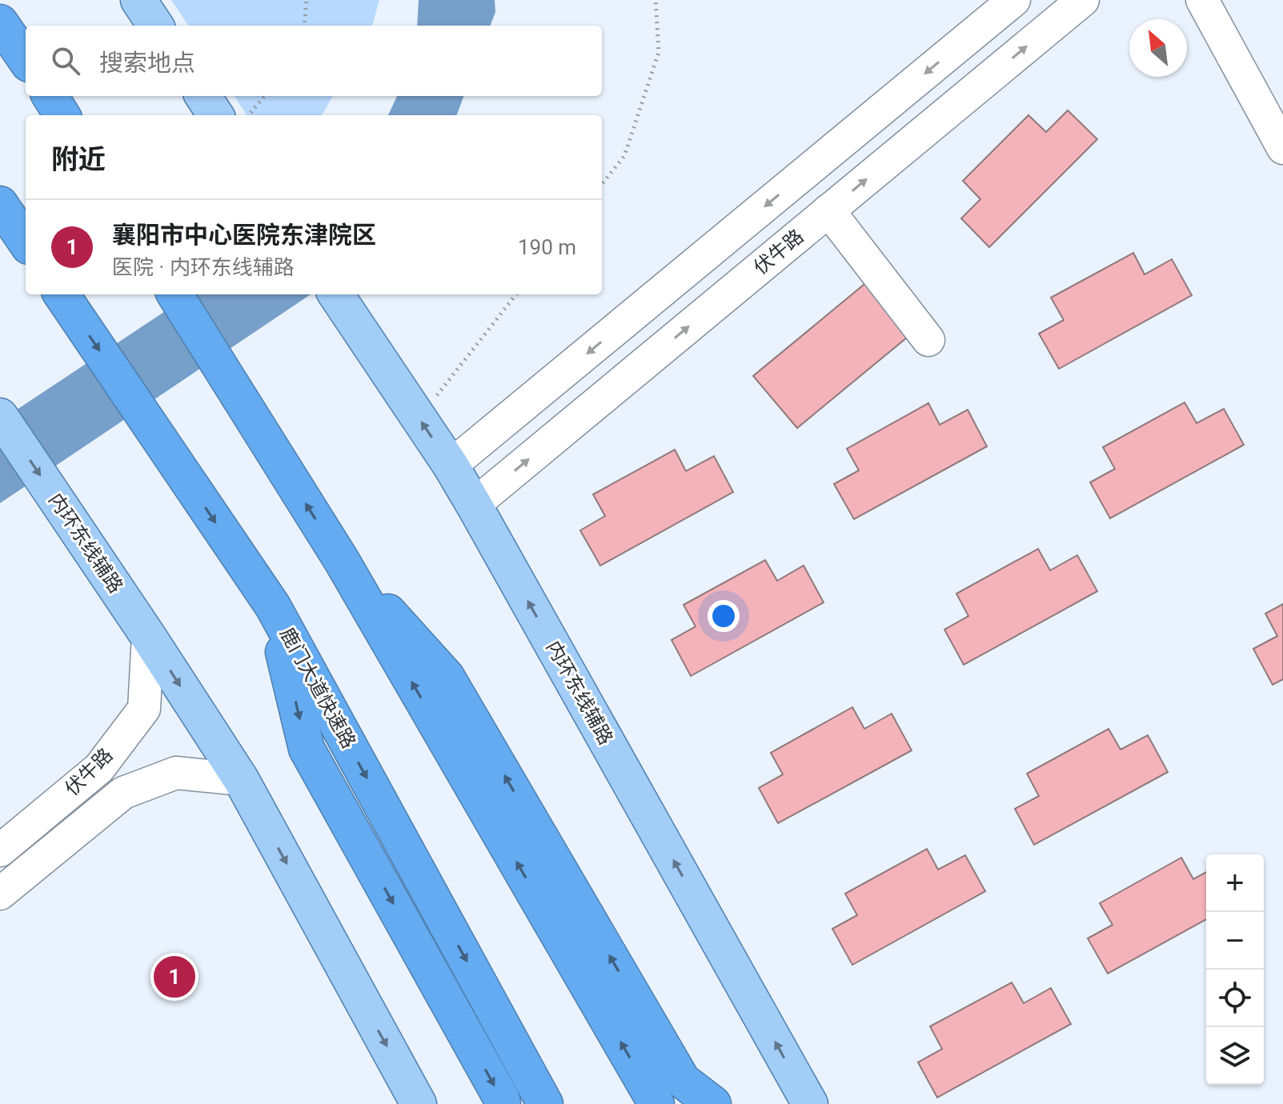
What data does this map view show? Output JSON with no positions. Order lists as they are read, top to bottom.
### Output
{
  "streets": {
    "highway": ["鹿门大道快速路"],
    "main road": ["内环东线辅路"],
    "street": ["伏牛路"]
  },
  "crossings": [
    ["伏牛路", "内环东线辅路"]
  ],
  "north": "top left",
  "page": {
    "search": "搜索地点",
    "heading": "附近",
    "list": [
      {
        "mark": "1",
        "name": "襄阳市中心医院东津院区",
        "note": "医院 · 内环东线辅路",
        "value": "190 m"
      }
    ],
    "map_buttons": ["+", "−"],
    "pins": "1"
  }
}
